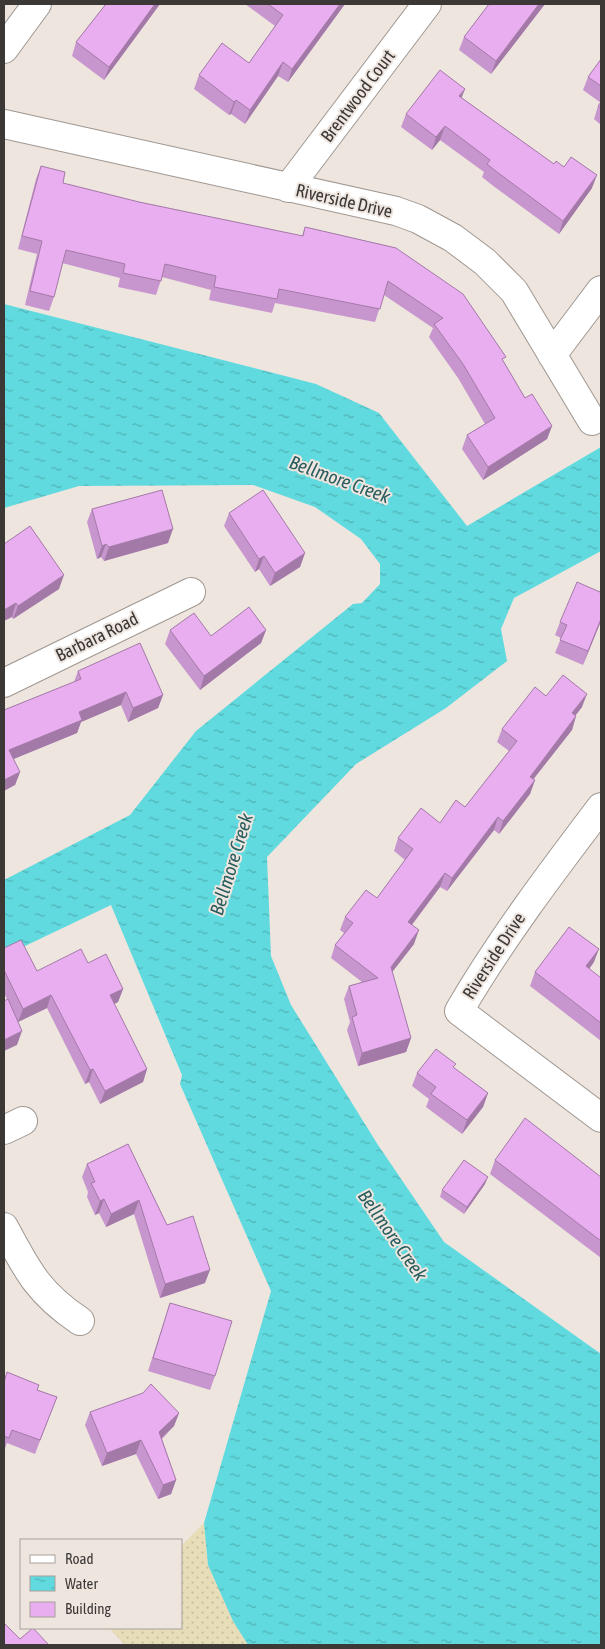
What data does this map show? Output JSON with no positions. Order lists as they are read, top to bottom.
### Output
{
  "streets": {
    "street": ["Brentwood Court", "Riverside Drive", "Barbara Road"]
  },
  "crossings": [
    ["Brentwood Court", "Riverside Drive"]
  ],
  "water": ["Bellmore Creek"],
  "legend": ["Road", "Water", "Building"]
}
